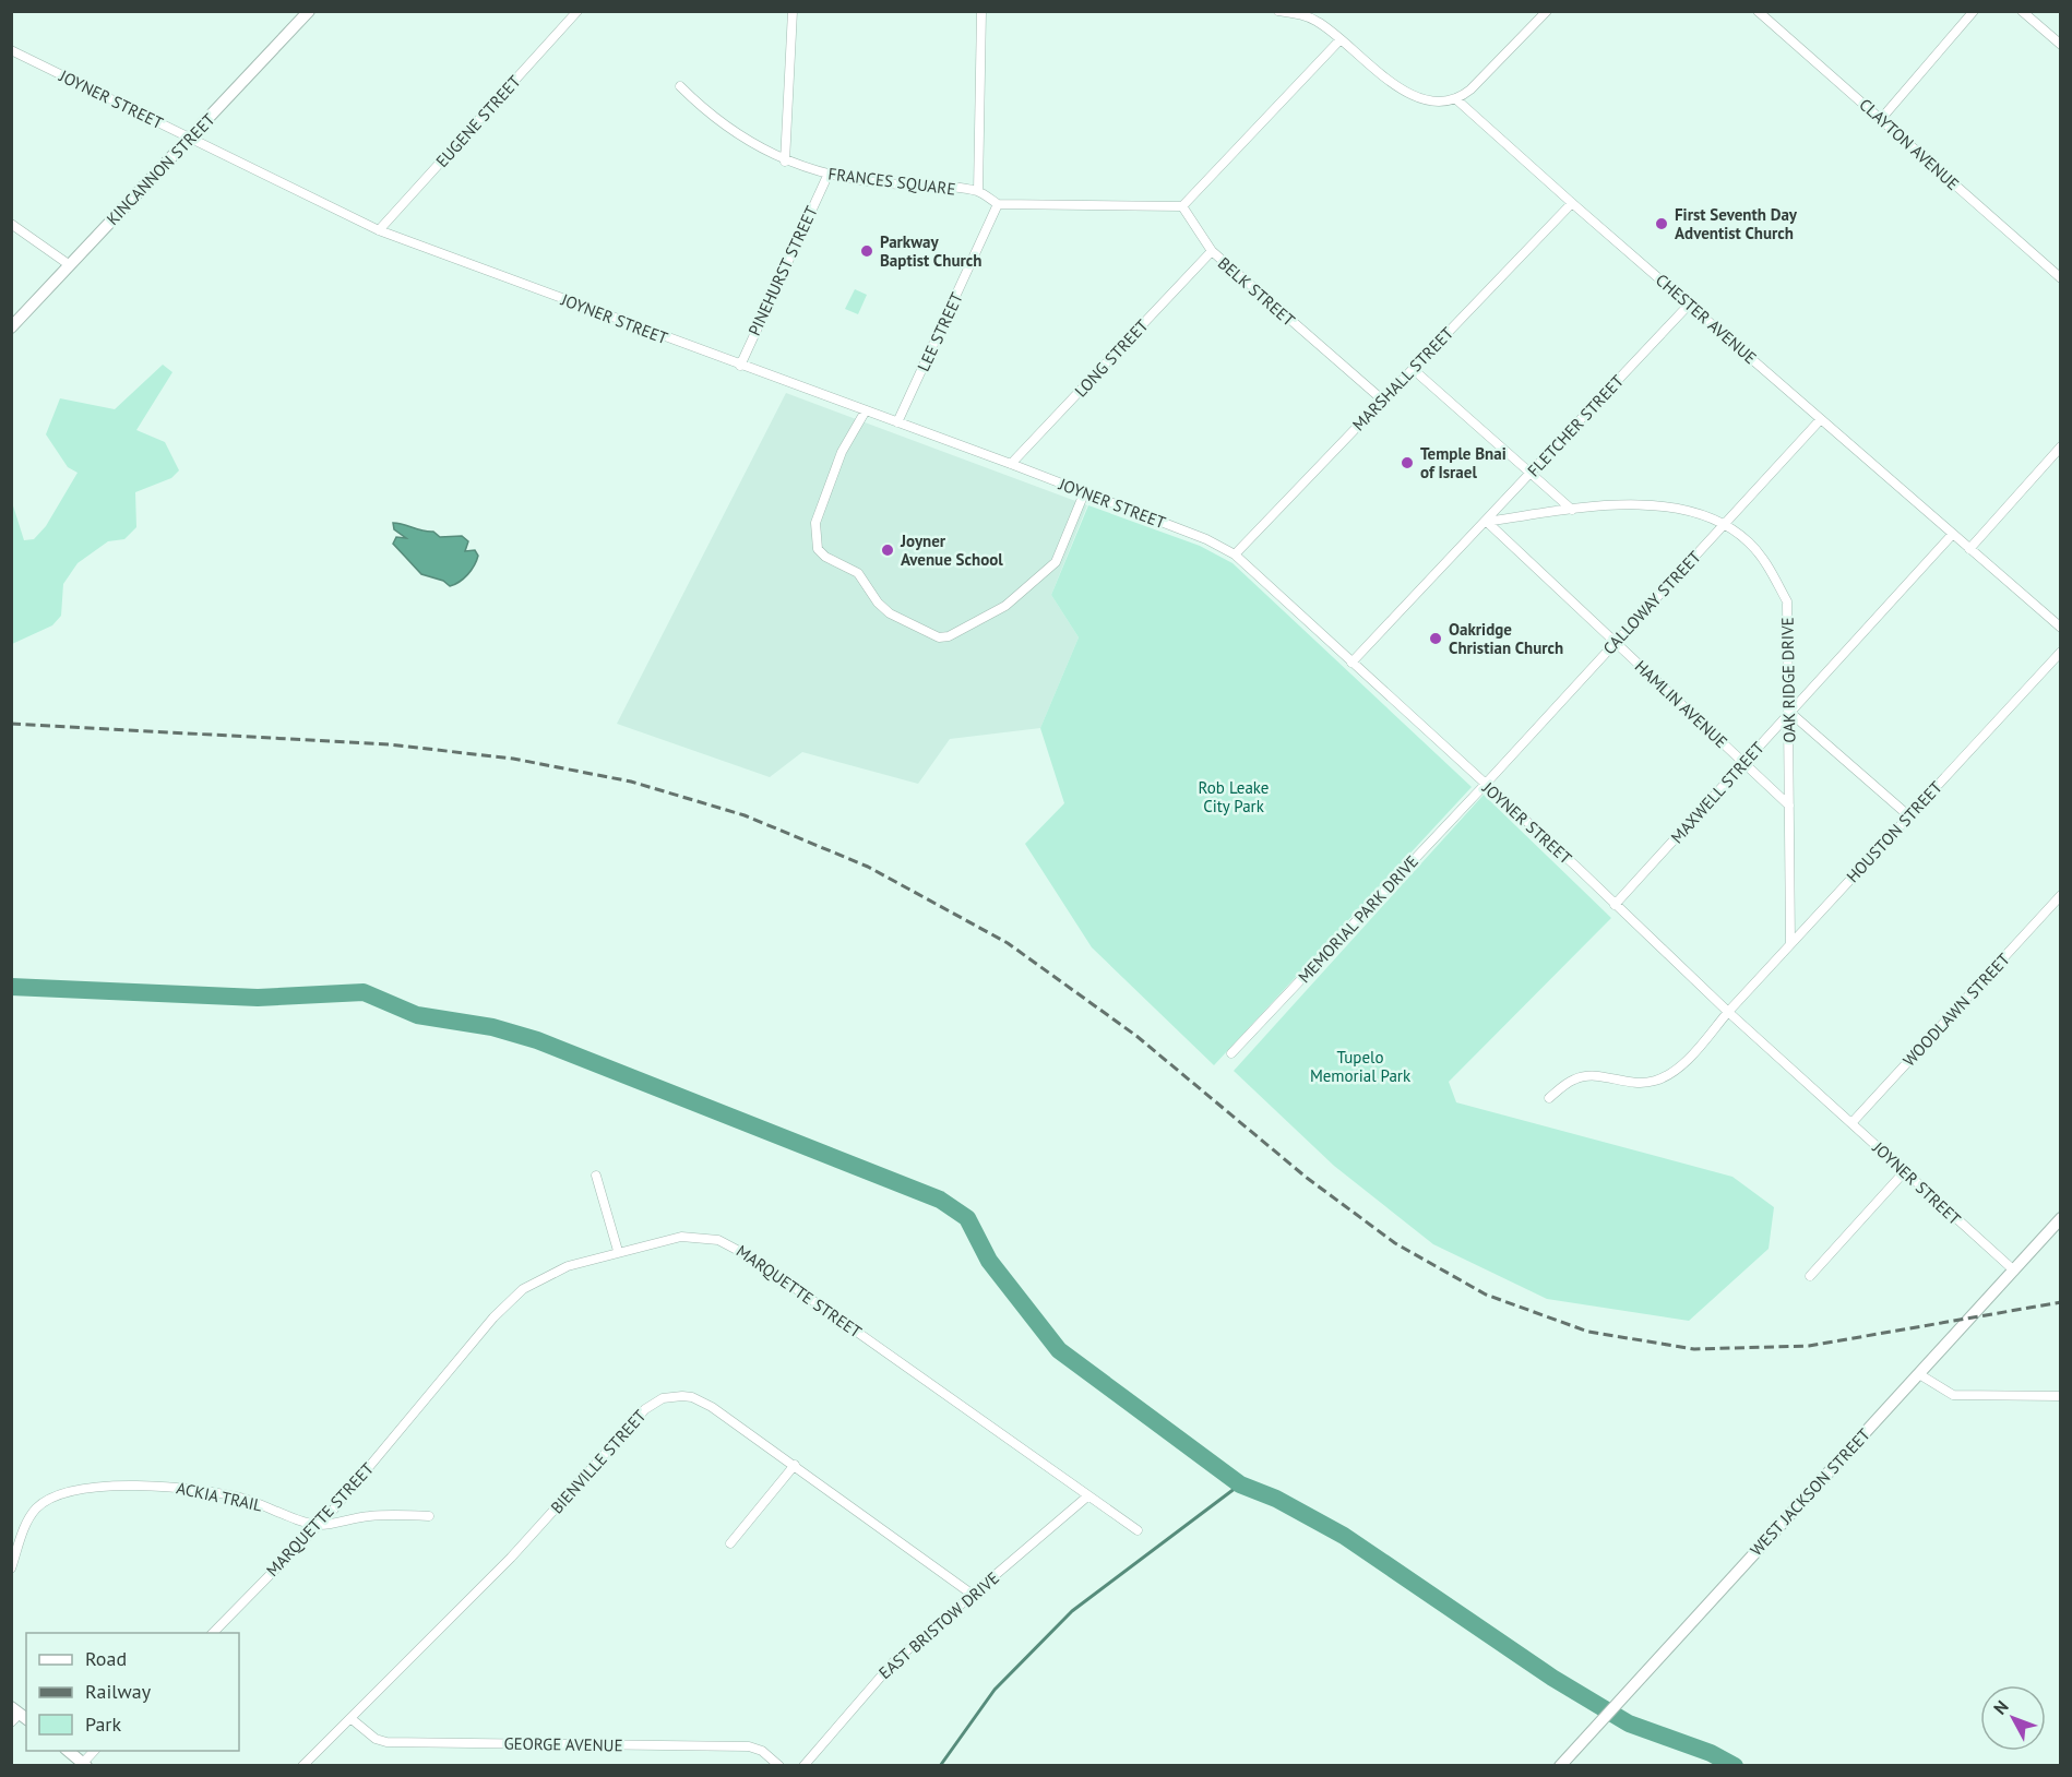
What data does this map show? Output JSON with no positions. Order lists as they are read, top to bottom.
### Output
{
  "streets": {
    "street": [
      "JOYNER STREET",
      "EUGENE STREET",
      "CLAYTON AVENUE",
      "KINCANNON STREET",
      "FRANCES SQUARE",
      "PINEHURST STREET",
      "BELK STREET",
      "CHESTER AVENUE",
      "LEE STREET",
      "LONG STREET",
      "MARSHALL STREET",
      "FLETCHER STREET",
      "CALLOWAY STREET",
      "OAK RIDGE DRIVE",
      "HAMLIN AVENUE",
      "MAXWELL STREET",
      "HOUSTON STREET",
      "MEMORIAL PARK DRIVE",
      "WOODLAWN STREET",
      "MARQUETTE STREET",
      "BIENVILLE STREET",
      "WEST JACKSON STREET",
      "ACKIA TRAIL",
      "EAST BRISTOW DRIVE",
      "GEORGE AVENUE"
    ]
  },
  "crossings": [
    ["JOYNER STREET", "EUGENE STREET"],
    ["JOYNER STREET", "KINCANNON STREET"],
    ["JOYNER STREET", "PINEHURST STREET"],
    ["JOYNER STREET", "LEE STREET"],
    ["JOYNER STREET", "LONG STREET"],
    ["JOYNER STREET", "MARSHALL STREET"],
    ["JOYNER STREET", "FLETCHER STREET"],
    ["JOYNER STREET", "CALLOWAY STREET"],
    ["JOYNER STREET", "MAXWELL STREET"],
    ["JOYNER STREET", "HOUSTON STREET"],
    ["JOYNER STREET", "MEMORIAL PARK DRIVE"],
    ["JOYNER STREET", "WOODLAWN STREET"],
    ["JOYNER STREET", "WEST JACKSON STREET"],
    ["FRANCES SQUARE", "PINEHURST STREET"],
    ["BELK STREET", "LONG STREET"],
    ["BELK STREET", "MARSHALL STREET"],
    ["CHESTER AVENUE", "MARSHALL STREET"],
    ["CHESTER AVENUE", "FLETCHER STREET"],
    ["CHESTER AVENUE", "CALLOWAY STREET"],
    ["CHESTER AVENUE", "MAXWELL STREET"],
    ["FLETCHER STREET", "OAK RIDGE DRIVE"],
    ["FLETCHER STREET", "HAMLIN AVENUE"],
    ["CALLOWAY STREET", "OAK RIDGE DRIVE"],
    ["CALLOWAY STREET", "HAMLIN AVENUE"],
    ["CALLOWAY STREET", "MEMORIAL PARK DRIVE"],
    ["OAK RIDGE DRIVE", "HAMLIN AVENUE"],
    ["OAK RIDGE DRIVE", "MAXWELL STREET"],
    ["OAK RIDGE DRIVE", "HOUSTON STREET"],
    ["HAMLIN AVENUE", "MAXWELL STREET"],
    ["MARQUETTE STREET", "ACKIA TRAIL"],
    ["MARQUETTE STREET", "EAST BRISTOW DRIVE"],
    ["BIENVILLE STREET", "EAST BRISTOW DRIVE"],
    ["BIENVILLE STREET", "GEORGE AVENUE"]
  ],
  "parks": ["Rob Leake City Park", "Tupelo Memorial Park"],
  "places": [
    "First Seventh Day Adventist Church",
    "Parkway Baptist Church",
    "Temple Bnai of Israel",
    "Joyner Avenue School",
    "Oakridge Christian Church"
  ],
  "legend": ["Road", "Railway", "Park"],
  "north": "top left"
}
